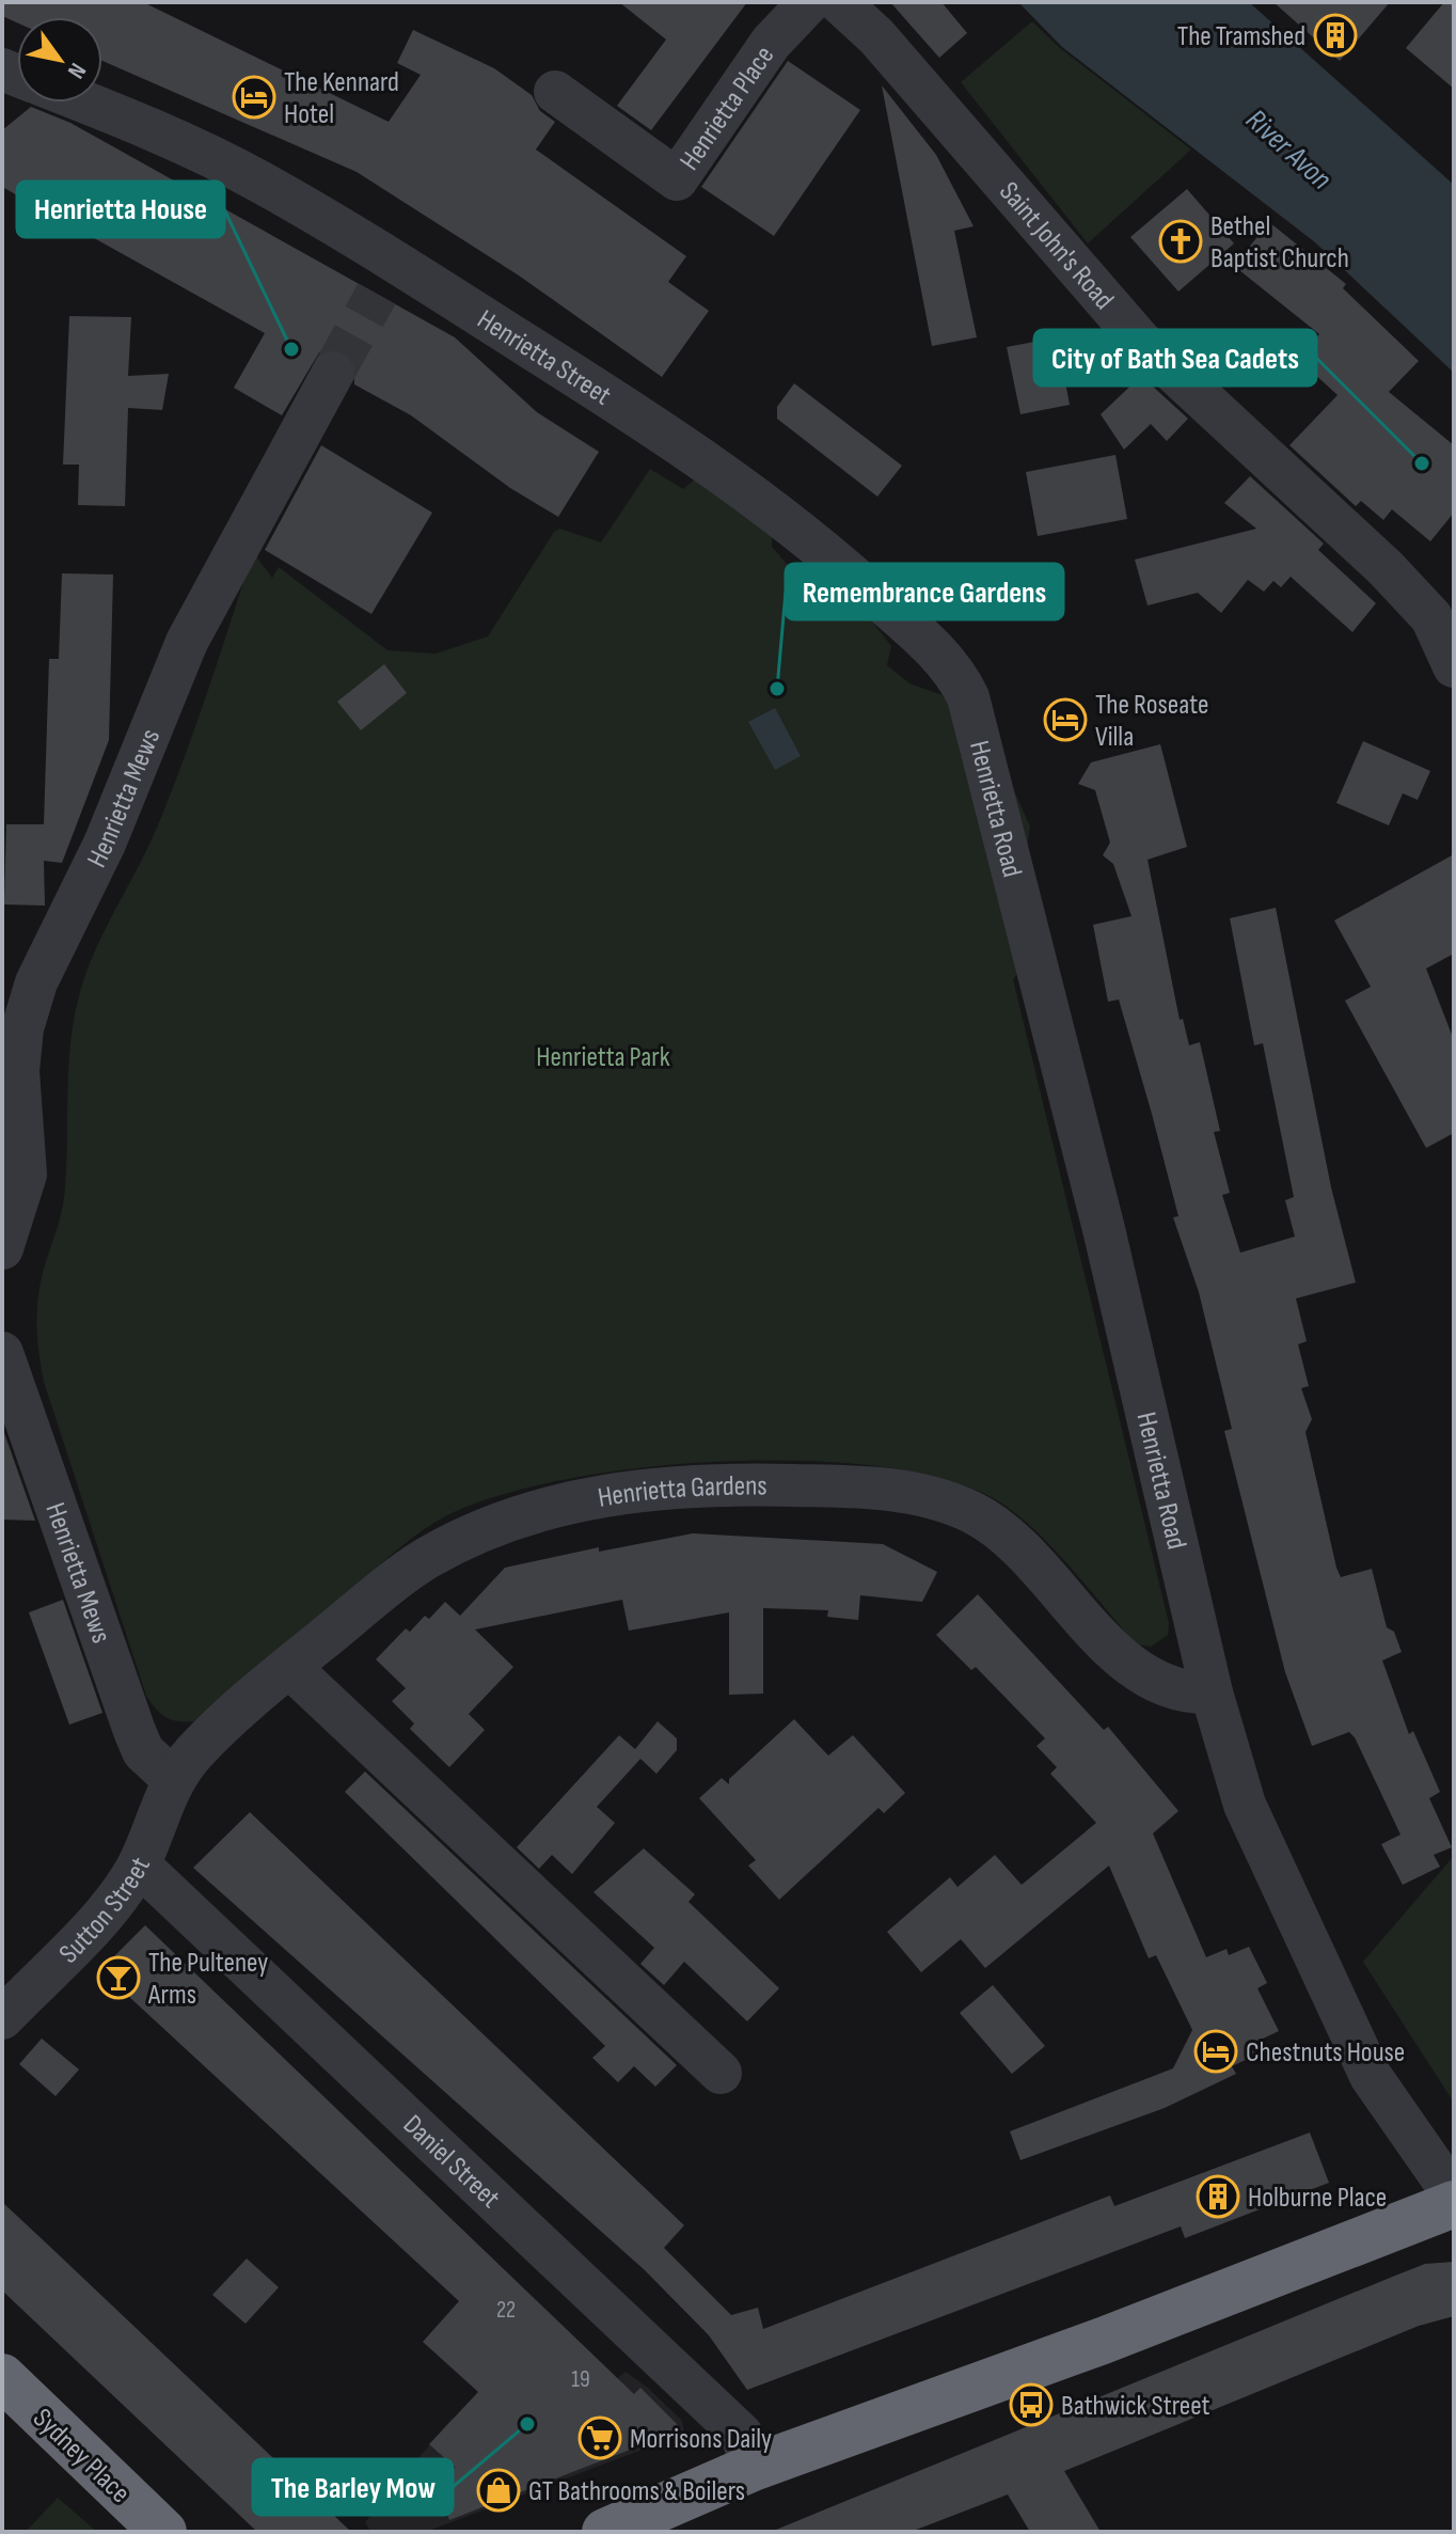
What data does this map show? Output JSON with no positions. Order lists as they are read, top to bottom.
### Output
{
  "streets": {
    "highway": ["Sydney Place"],
    "street": [
      "Henrietta Place",
      "Saint John's Road",
      "Henrietta Street",
      "Henrietta Mews",
      "Henrietta Road",
      "Henrietta Gardens",
      "Sutton Street",
      "Daniel Street"
    ]
  },
  "crossings": [
    ["Henrietta Street", "Henrietta Road"],
    ["Henrietta Mews", "Henrietta Gardens"],
    ["Henrietta Mews", "Sutton Street"],
    ["Henrietta Road", "Henrietta Gardens"],
    ["Henrietta Gardens", "Sutton Street"],
    ["Sutton Street", "Daniel Street"]
  ],
  "water": ["River Avon"],
  "parks": ["Henrietta Park"],
  "places": {
    "building": ["The Tramshed", "Holburne Place"],
    "hotel": ["The Kennard Hotel", "The Roseate Villa", "Chestnuts House"],
    "church": ["Bethel Baptist Church"],
    "other": [
      "Henrietta House",
      "City of Bath Sea Cadets",
      "Remembrance Gardens",
      "The Barley Mow"
    ],
    "bar": ["The Pulteney Arms"],
    "bus stop": ["Bathwick Street"],
    "supermarket": ["Morrisons Daily"],
    "shop": ["GT Bathrooms & Boilers"]
  },
  "house_numbers": ["22", "19"],
  "north": "bottom right"
}
